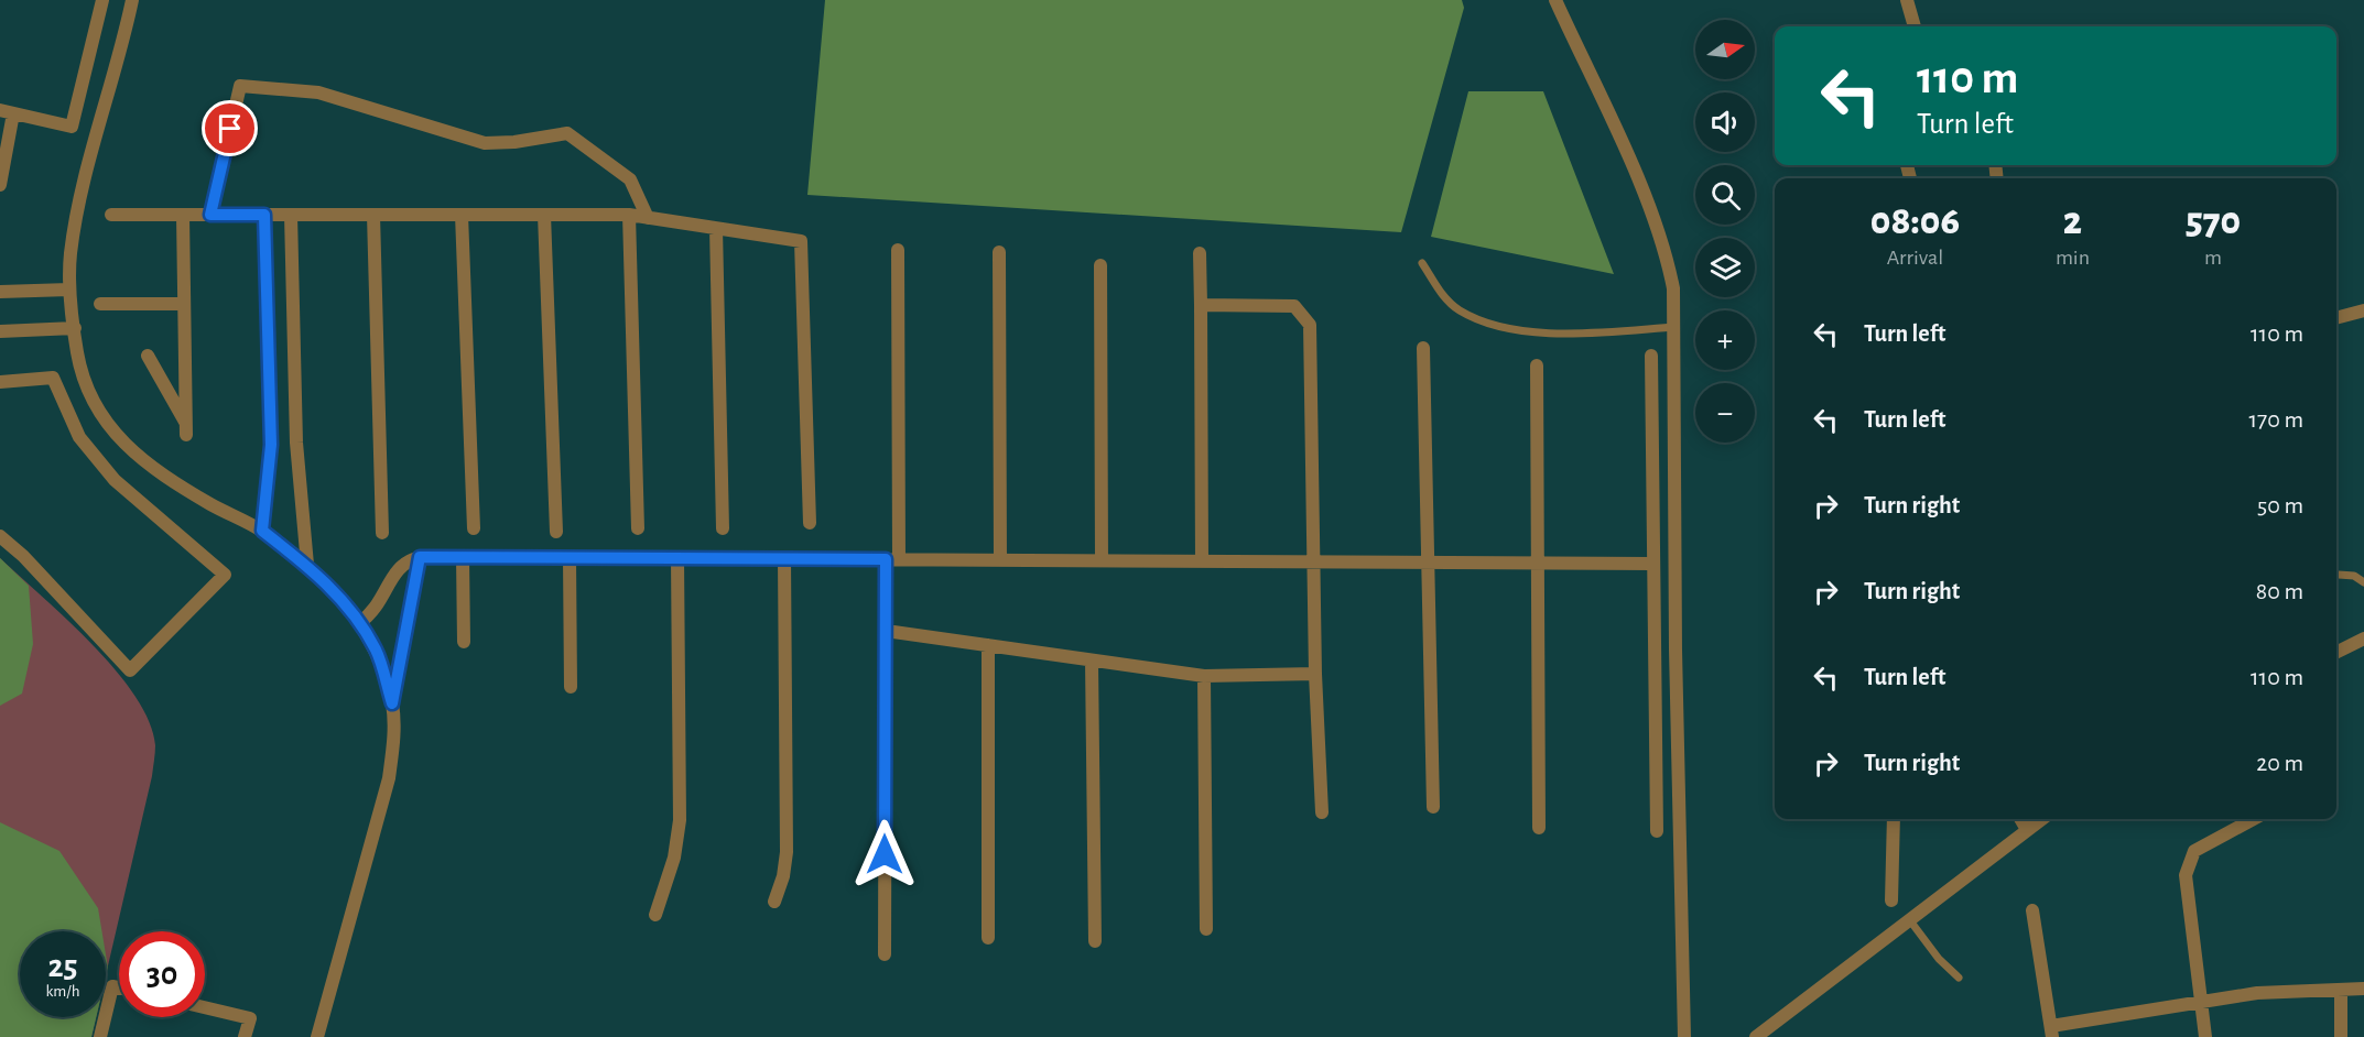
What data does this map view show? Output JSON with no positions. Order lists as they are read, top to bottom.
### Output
{
  "north": "right",
  "page": {
    "map_buttons": ["+", "−"],
    "turn": ["110 m", "Turn left"],
    "eta": [
      "08:06",
      "Arrival",
      "2",
      "min",
      "570",
      "m"
    ],
    "list": [
      {
        "name": "Turn left",
        "value": "110 m"
      },
      {
        "name": "Turn left",
        "value": "170 m"
      },
      {
        "name": "Turn right",
        "value": "50 m"
      },
      {
        "name": "Turn right",
        "value": "80 m"
      },
      {
        "name": "Turn left",
        "value": "110 m"
      },
      {
        "name": "Turn right",
        "value": "20 m"
      }
    ],
    "speed": "25 km/h",
    "limit": "30"
  }
}
